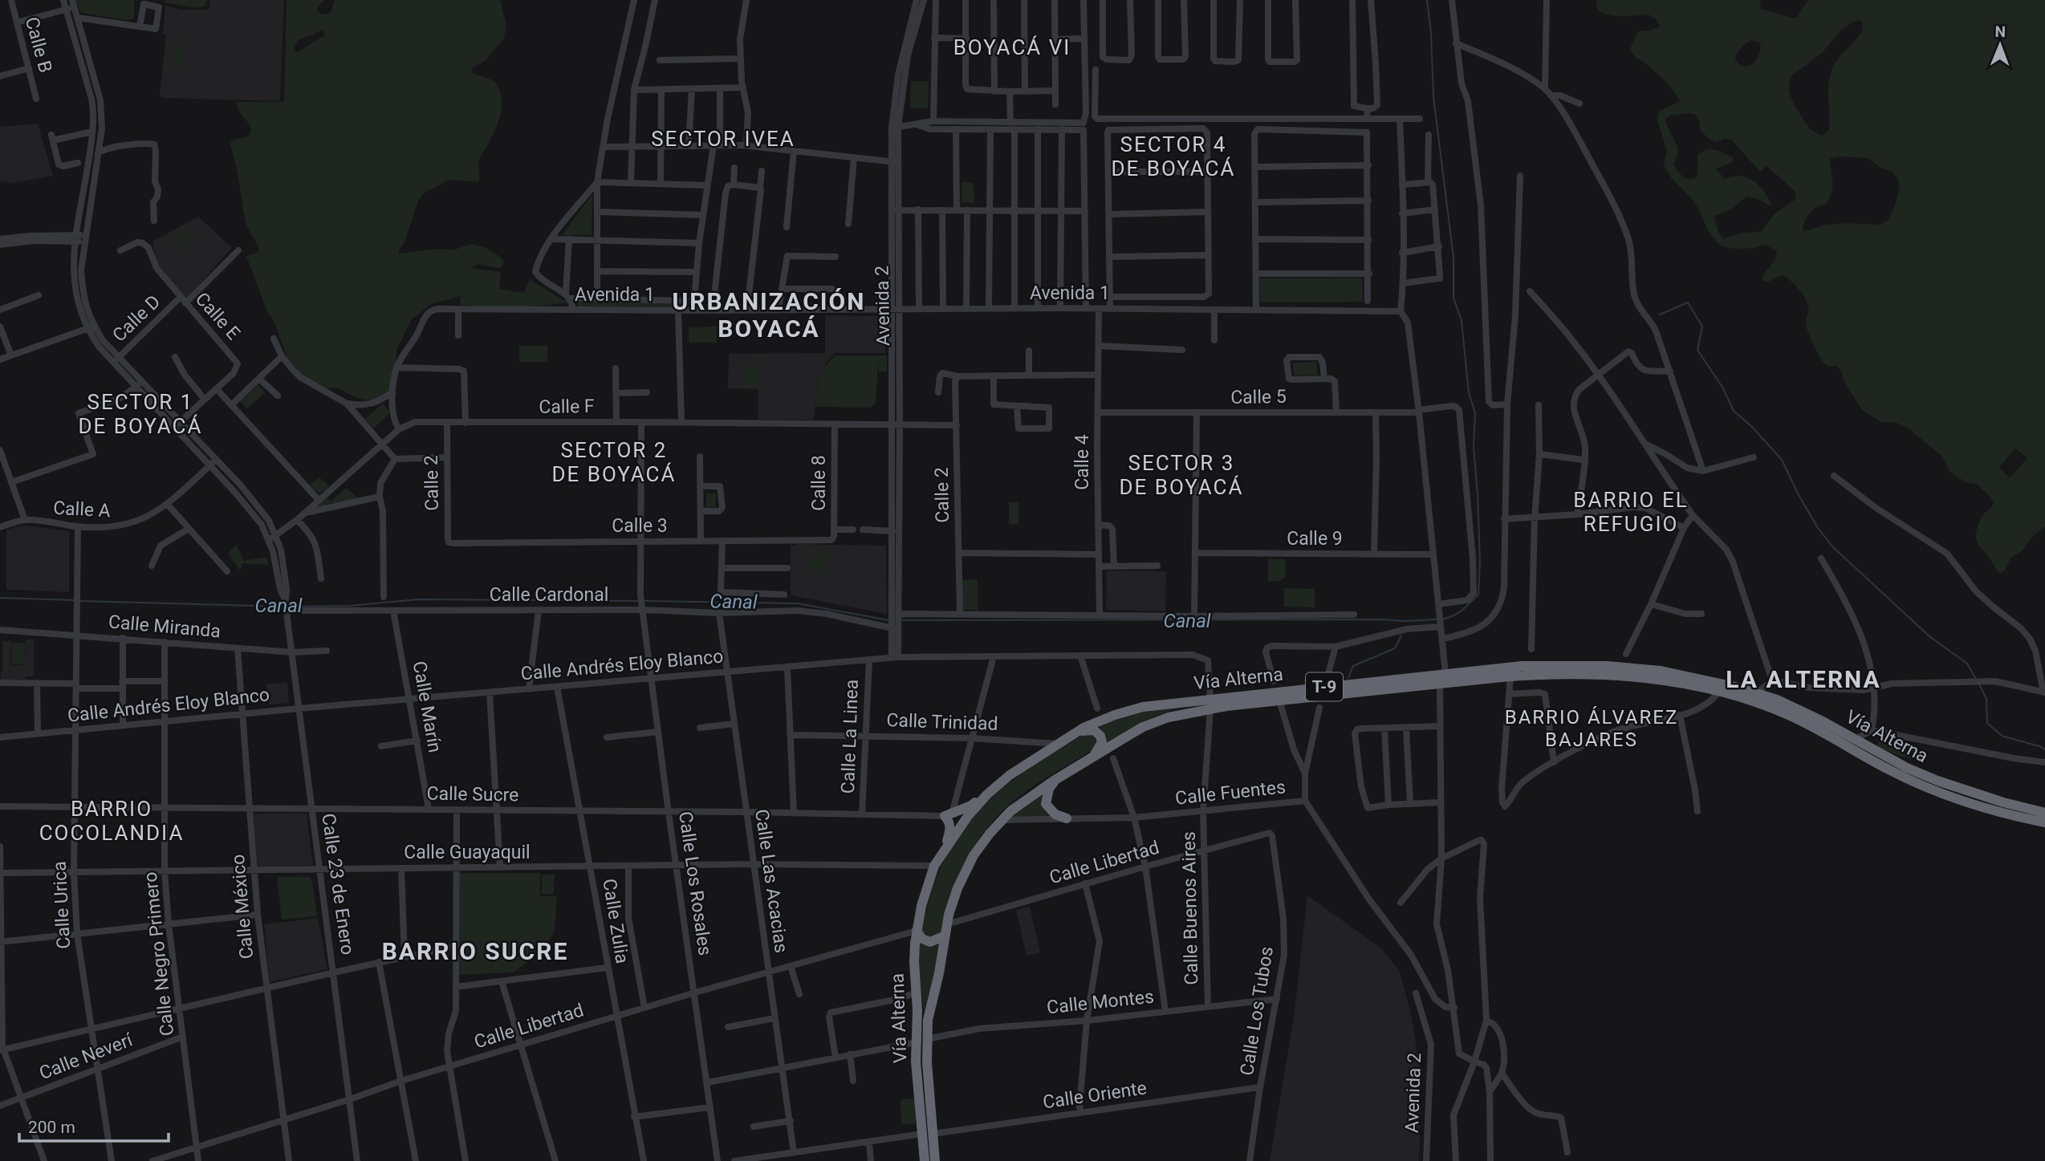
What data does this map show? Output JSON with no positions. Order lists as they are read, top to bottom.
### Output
{
  "streets": {
    "highway": ["Vía Alterna", "T-9"],
    "street": [
      "Calle B",
      "Avenida 1",
      "Avenida 2",
      "Calle E",
      "Calle D",
      "Calle 5",
      "Calle F",
      "Calle 4",
      "Calle 2",
      "Calle 8",
      "Calle A",
      "Calle 3",
      "Calle 9",
      "Calle Cardonal",
      "Calle Miranda",
      "Calle Andrés Eloy Blanco",
      "Calle Marín",
      "Calle Trinidad",
      "Calle La Linea",
      "Calle Fuentes",
      "Calle Sucre",
      "Calle Guayaquil",
      "Calle Libertad",
      "Calle Las Acacias",
      "Calle Los Rosales",
      "Calle 23 de Enero",
      "Calle Urica",
      "Calle México",
      "Calle Buenos Aires",
      "Calle Zulia",
      "Calle Negro Primero",
      "Calle Montes",
      "Calle Los Tubos",
      "Calle Neverí",
      "Calle Oriente"
    ]
  },
  "crossings": [
    ["Avenida 1", "Avenida 2"],
    ["Avenida 1", "Calle 4"],
    ["Avenida 2", "Calle F"],
    ["Calle E", "Calle D"],
    ["Calle 5", "Calle 4"],
    ["Calle F", "Calle 2"],
    ["Calle F", "Calle 8"],
    ["Calle 2", "Calle 3"],
    ["Calle 8", "Calle 3"],
    ["Calle A", "Calle Urica"],
    ["Calle 3", "Calle Los Rosales"],
    ["Calle Cardonal", "Calle Marín"],
    ["Calle Cardonal", "Calle Las Acacias"],
    ["Calle Cardonal", "Calle Los Rosales"],
    ["Calle Miranda", "Calle 23 de Enero"],
    ["Calle Miranda", "Calle Urica"],
    ["Calle Miranda", "Calle México"],
    ["Calle Miranda", "Calle Negro Primero"],
    ["Calle Andrés Eloy Blanco", "Vía Alterna"],
    ["Calle Andrés Eloy Blanco", "Calle Marín"],
    ["Calle Andrés Eloy Blanco", "Calle La Linea"],
    ["Calle Andrés Eloy Blanco", "Calle Las Acacias"],
    ["Calle Andrés Eloy Blanco", "Calle Los Rosales"],
    ["Calle Andrés Eloy Blanco", "Calle 23 de Enero"],
    ["Calle Andrés Eloy Blanco", "Calle Urica"],
    ["Calle Andrés Eloy Blanco", "Calle México"],
    ["Calle Andrés Eloy Blanco", "Calle Buenos Aires"],
    ["Calle Andrés Eloy Blanco", "Calle Zulia"],
    ["Calle Andrés Eloy Blanco", "Calle Negro Primero"],
    ["Vía Alterna", "Calle Trinidad"],
    ["Vía Alterna", "Calle Fuentes"],
    ["Vía Alterna", "Calle Guayaquil"],
    ["Vía Alterna", "Calle Libertad"],
    ["Vía Alterna", "Calle Buenos Aires"],
    ["Vía Alterna", "Calle Montes"],
    ["Vía Alterna", "Calle Oriente"],
    ["Calle Marín", "Calle Sucre"],
    ["Calle Trinidad", "Calle La Linea"],
    ["Calle La Linea", "Calle Sucre"],
    ["Calle Fuentes", "Calle Buenos Aires"],
    ["Calle Sucre", "Calle Las Acacias"],
    ["Calle Sucre", "Calle Los Rosales"],
    ["Calle Sucre", "Calle 23 de Enero"],
    ["Calle Sucre", "Calle Urica"],
    ["Calle Sucre", "Calle México"],
    ["Calle Sucre", "Calle Zulia"],
    ["Calle Sucre", "Calle Negro Primero"],
    ["Calle Guayaquil", "Calle Las Acacias"],
    ["Calle Guayaquil", "Calle Los Rosales"],
    ["Calle Guayaquil", "Calle 23 de Enero"],
    ["Calle Guayaquil", "Calle Urica"],
    ["Calle Guayaquil", "Calle México"],
    ["Calle Guayaquil", "Calle Zulia"],
    ["Calle Guayaquil", "Calle Negro Primero"],
    ["Calle Libertad", "Calle Las Acacias"],
    ["Calle Libertad", "Calle Los Rosales"],
    ["Calle Libertad", "Calle 23 de Enero"],
    ["Calle Libertad", "Calle México"],
    ["Calle Libertad", "Calle Buenos Aires"],
    ["Calle Libertad", "Calle Zulia"],
    ["Calle Libertad", "Calle Negro Primero"],
    ["Calle Libertad", "Calle Los Tubos"],
    ["Calle Las Acacias", "Calle Montes"],
    ["Calle Las Acacias", "Calle Oriente"],
    ["Calle Los Rosales", "Calle Montes"],
    ["Calle Urica", "Calle Neverí"],
    ["Calle Buenos Aires", "Calle Montes"],
    ["Calle Negro Primero", "Calle Neverí"],
    ["Calle Montes", "Calle Los Tubos"],
    ["Calle Los Tubos", "Calle Oriente"]
  ],
  "districts": [
    "BOYACÁ VI",
    "SECTOR IVEA",
    "SECTOR 4 DE BOYACÁ",
    "URBANIZACIÓN BOYACÁ",
    "SECTOR 1 DE BOYACÁ",
    "SECTOR 2 DE BOYACÁ",
    "SECTOR 3 DE BOYACÁ",
    "BARRIO EL REFUGIO",
    "LA ALTERNA",
    "BARRIO ÁLVAREZ BAJARES",
    "BARRIO COCOLANDIA",
    "BARRIO SUCRE"
  ],
  "water": ["Canal"],
  "scale_bar": "200 m",
  "north": "top"
}
